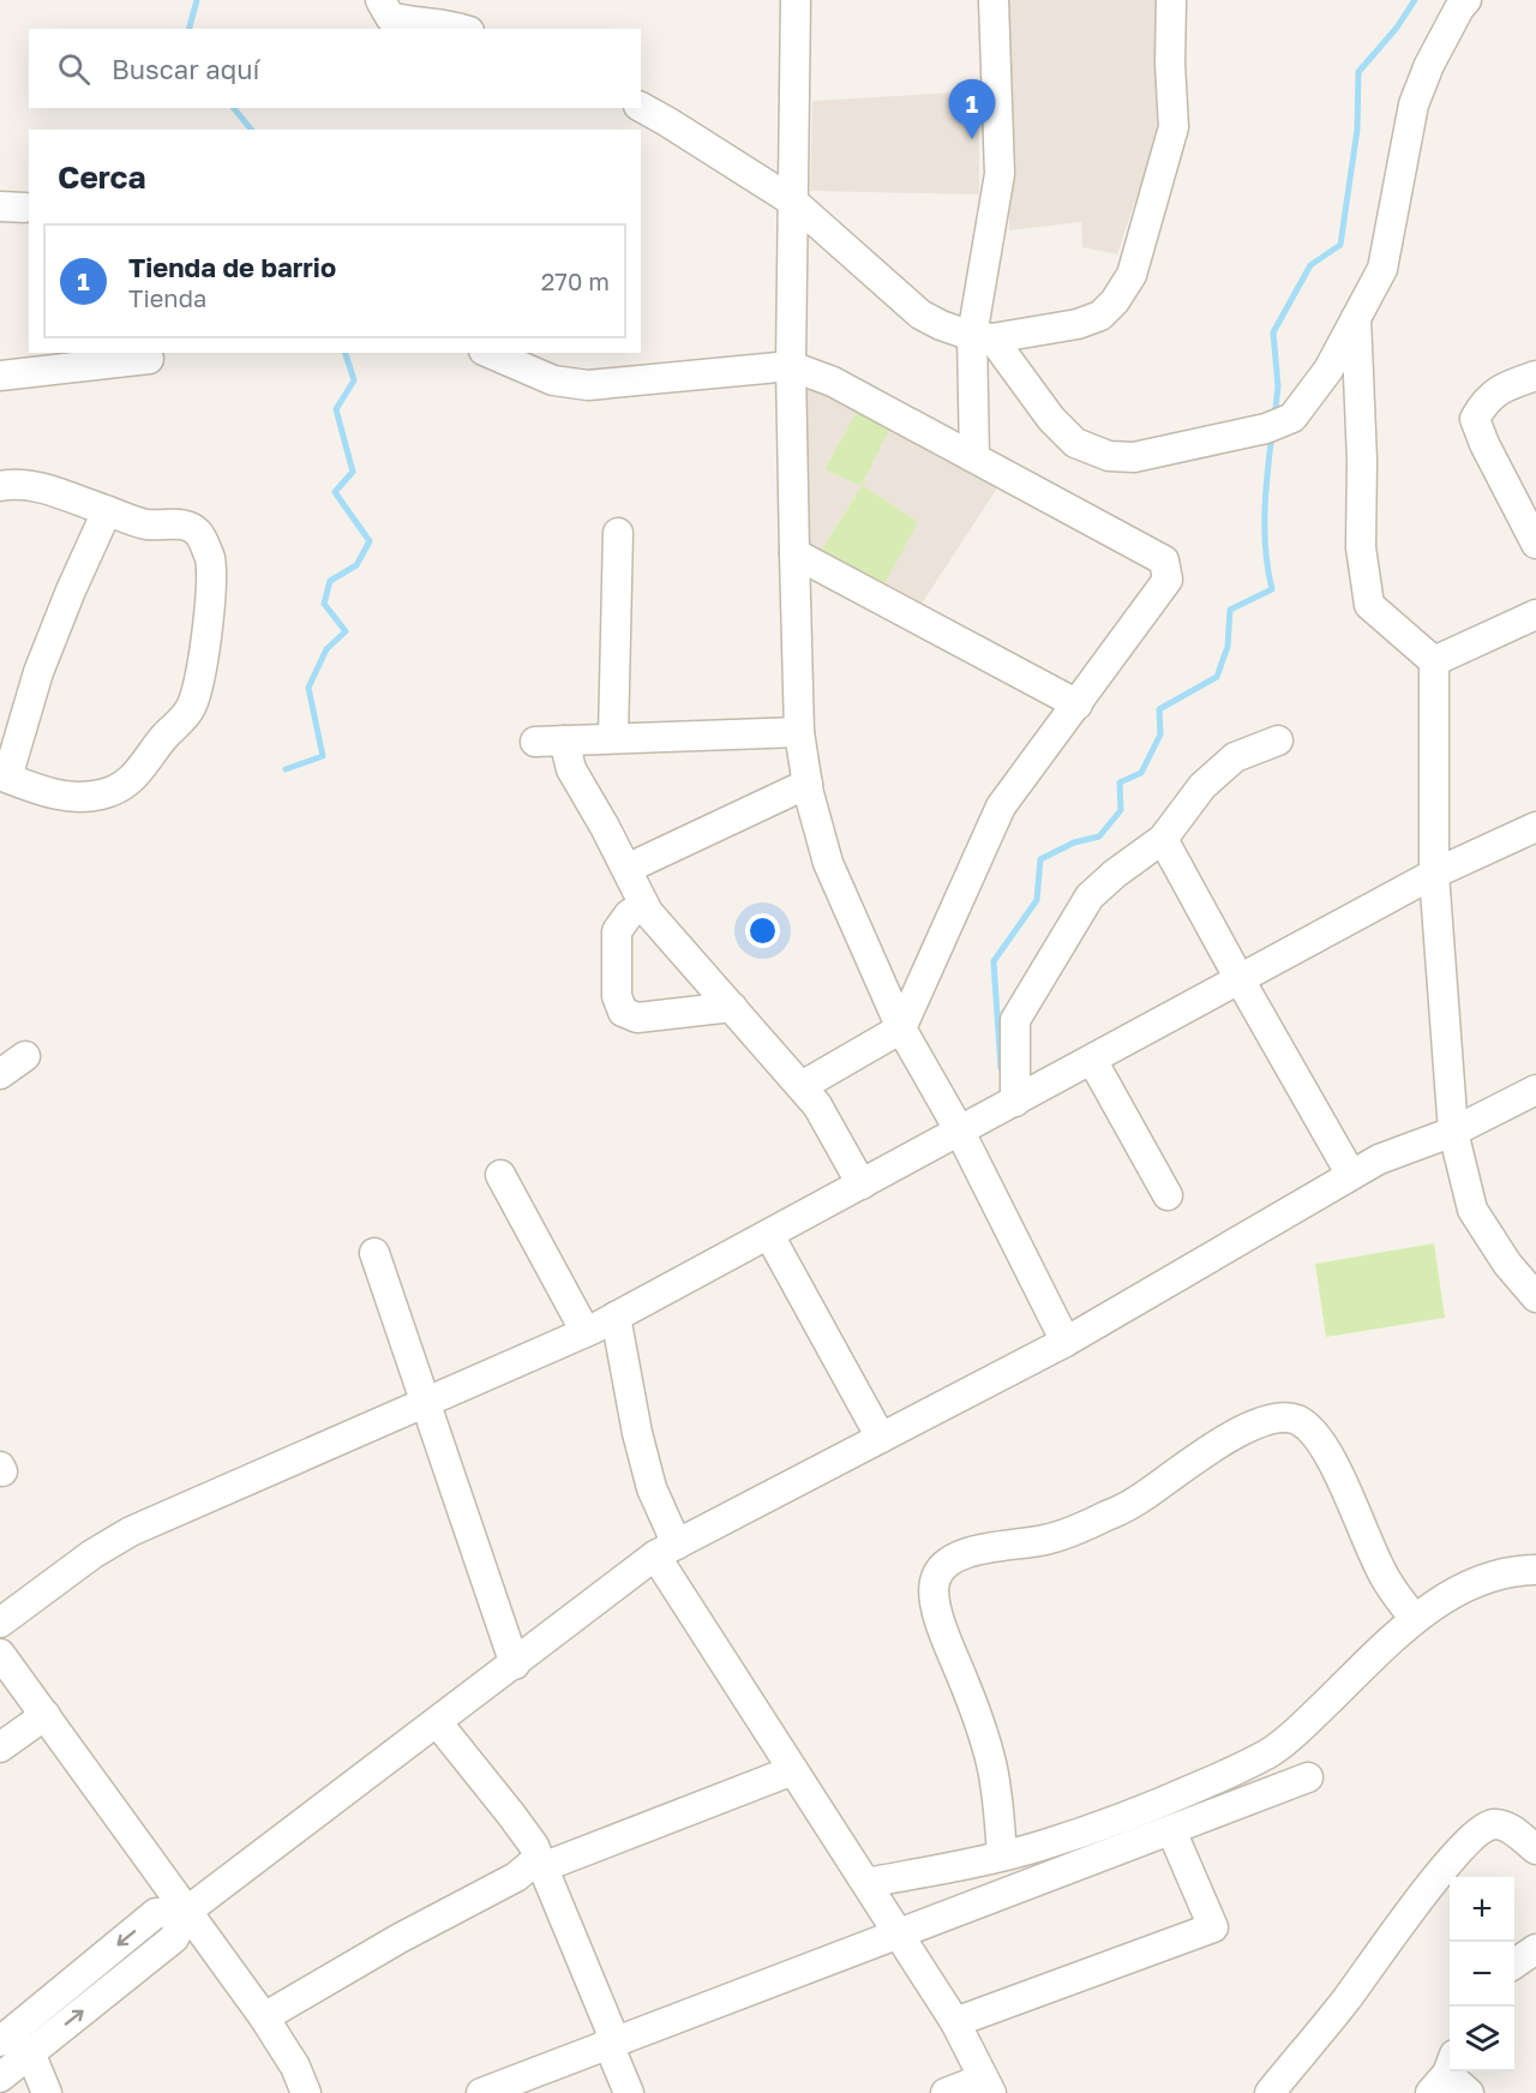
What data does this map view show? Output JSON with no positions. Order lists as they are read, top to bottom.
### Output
{
  "page": {
    "search": "Buscar aquí",
    "pins": "1",
    "heading": "Cerca",
    "list": [
      {
        "mark": "1",
        "name": "Tienda de barrio",
        "note": "Tienda",
        "value": "270 m"
      }
    ],
    "map_buttons": ["+", "−"]
  }
}
